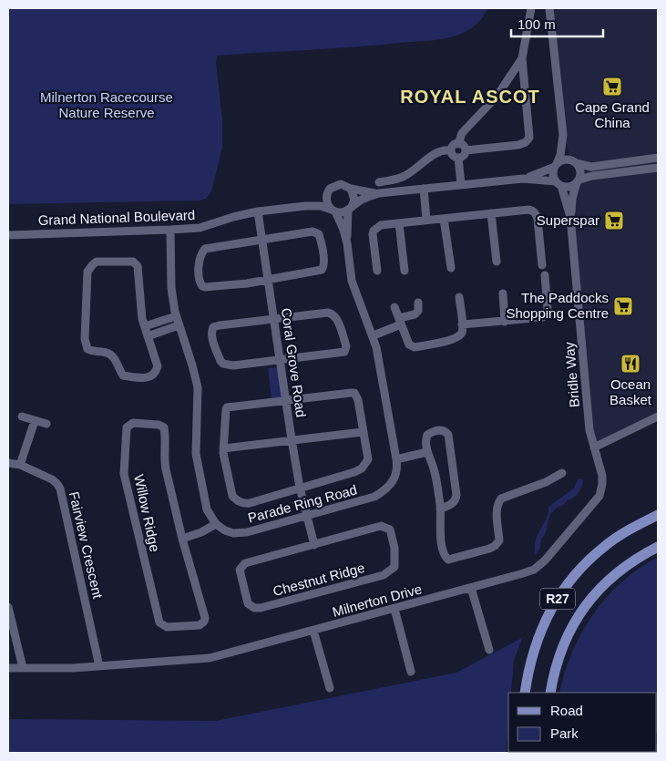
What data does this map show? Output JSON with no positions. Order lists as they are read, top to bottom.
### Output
{
  "streets": {
    "main road": ["R27"],
    "street": [
      "Grand National Boulevard",
      "Coral Grove Road",
      "Bridle Way",
      "Parade Ring Road",
      "Willow Ridge",
      "Fairview Crescent",
      "Chestnut Ridge",
      "Milnerton Drive"
    ]
  },
  "crossings": [
    ["Grand National Boulevard", "Coral Grove Road"],
    ["Grand National Boulevard", "Parade Ring Road"],
    ["Coral Grove Road", "Parade Ring Road"],
    ["Bridle Way", "Milnerton Drive"],
    ["Fairview Crescent", "Milnerton Drive"]
  ],
  "districts": ["ROYAL ASCOT"],
  "parks": ["Milnerton Racecourse Nature Reserve"],
  "places": {
    "supermarket": ["Cape Grand China", "Superspar", "The Paddocks Shopping Centre"],
    "restaurant": ["Ocean Basket"]
  },
  "legend": ["Road", "Park"],
  "scale_bar": "100 m"
}
